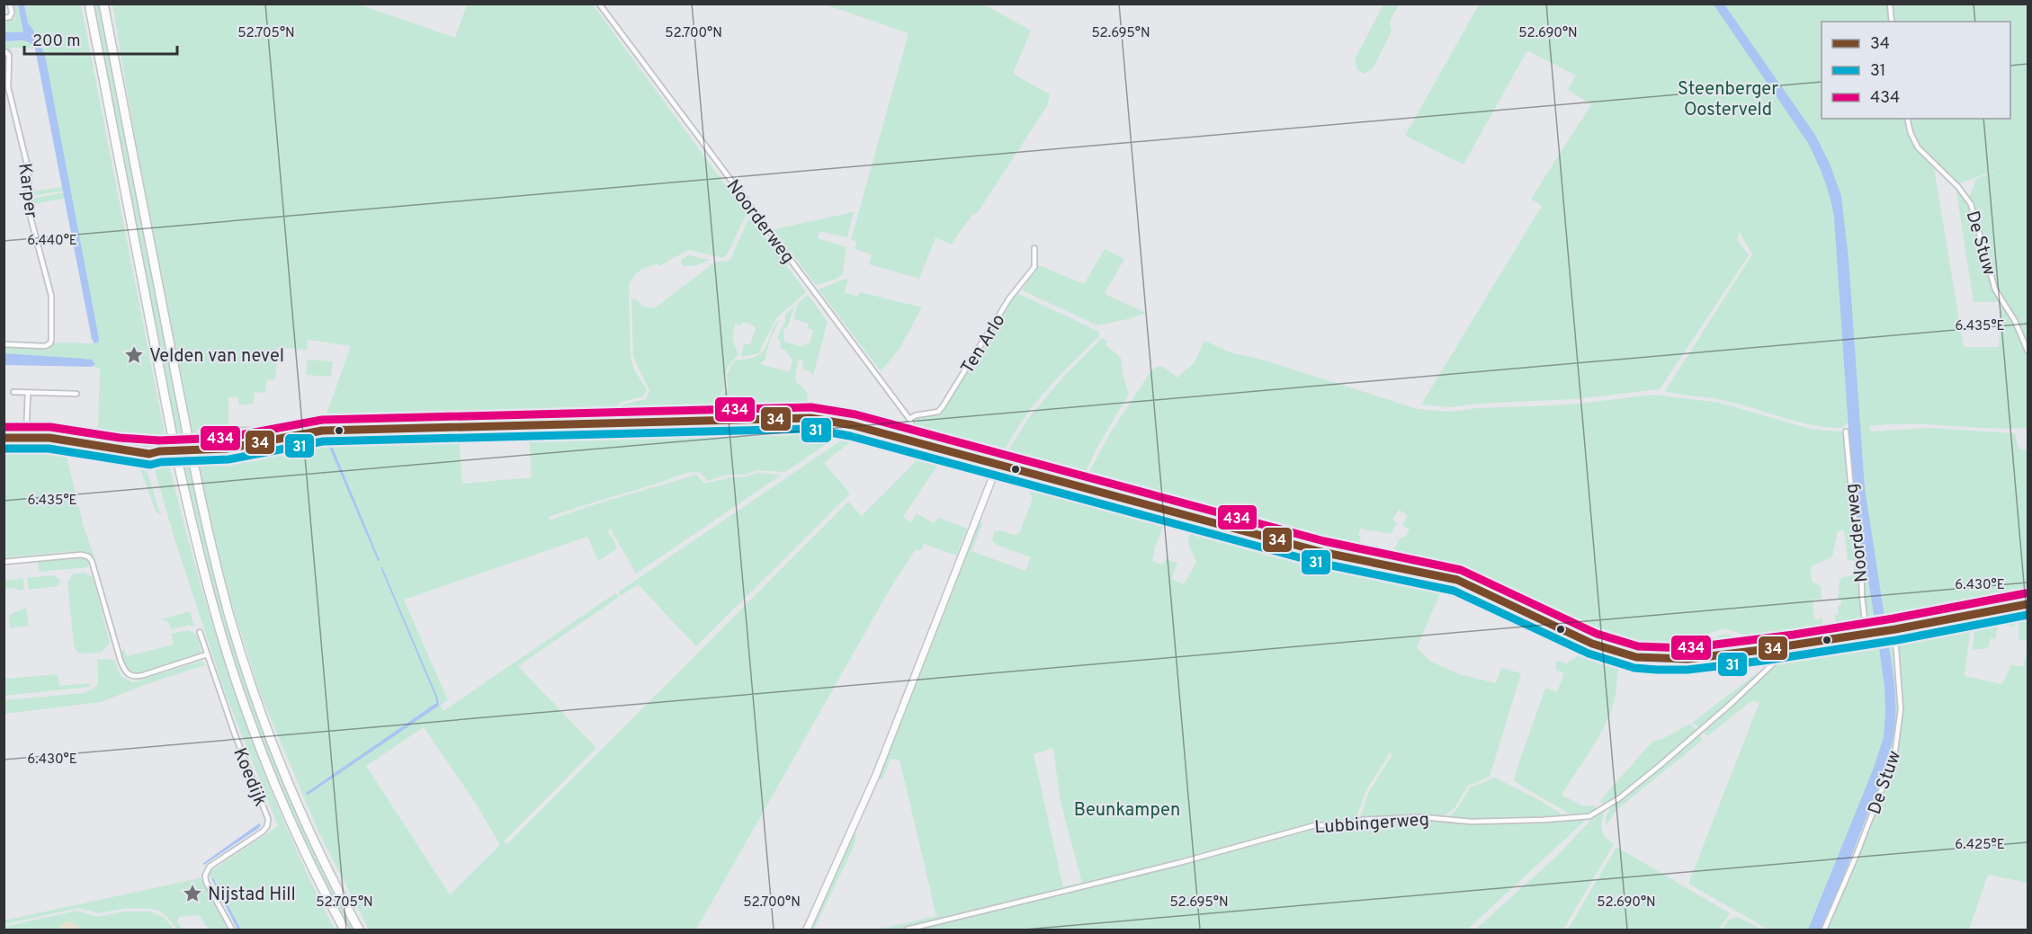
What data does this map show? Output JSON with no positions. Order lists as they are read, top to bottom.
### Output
{
  "streets": {
    "street": [
      "Karper",
      "Noorderweg",
      "De Stuw",
      "Ten Arlo",
      "Koedijk",
      "Lubbingerweg"
    ]
  },
  "crossings": [
    ["Noorderweg", "Ten Arlo"]
  ],
  "parks": ["Steenberger Oosterveld", "Beunkampen"],
  "places": {
    "place": ["Velden van nevel", "Nijstad Hill"]
  },
  "lines": ["transit line 434", "transit line 34", "transit line 31"],
  "legend": ["34", "31", "434"],
  "scale_bar": "200 m",
  "coordinates": [
    "52.705°N",
    "52.700°N",
    "52.695°N",
    "52.690°N",
    "6.440°E",
    "6.435°E",
    "6.430°E",
    "6.425°E"
  ]
}
